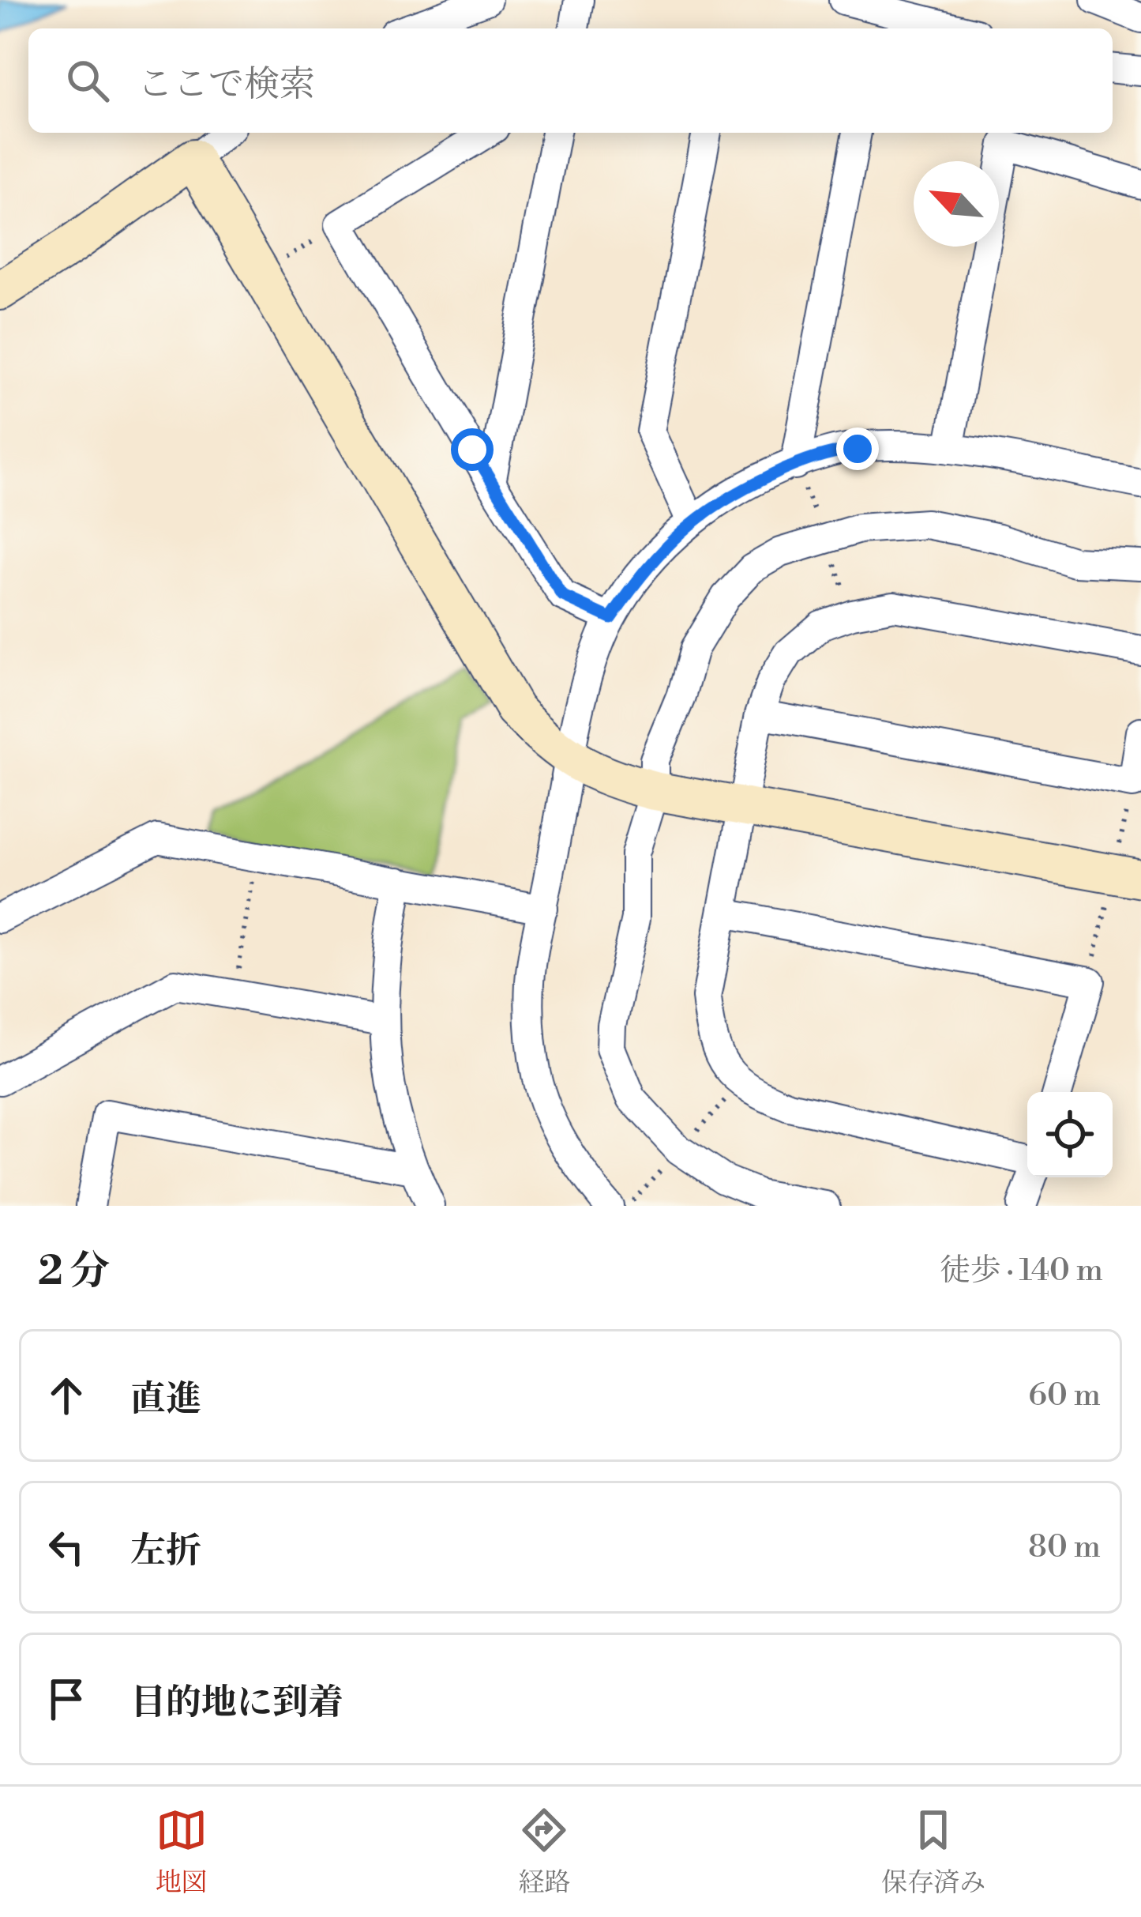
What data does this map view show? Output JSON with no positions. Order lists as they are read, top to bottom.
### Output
{
  "north": "top left",
  "page": {
    "search": "ここで検索",
    "heading": ["2 分", "徒歩 · 140 m"],
    "list": [
      ["直進", "60 m"],
      ["左折", "80 m"],
      "目的地に到着"
    ],
    "nav": ["地図", "経路", "保存済み"]
  }
}
